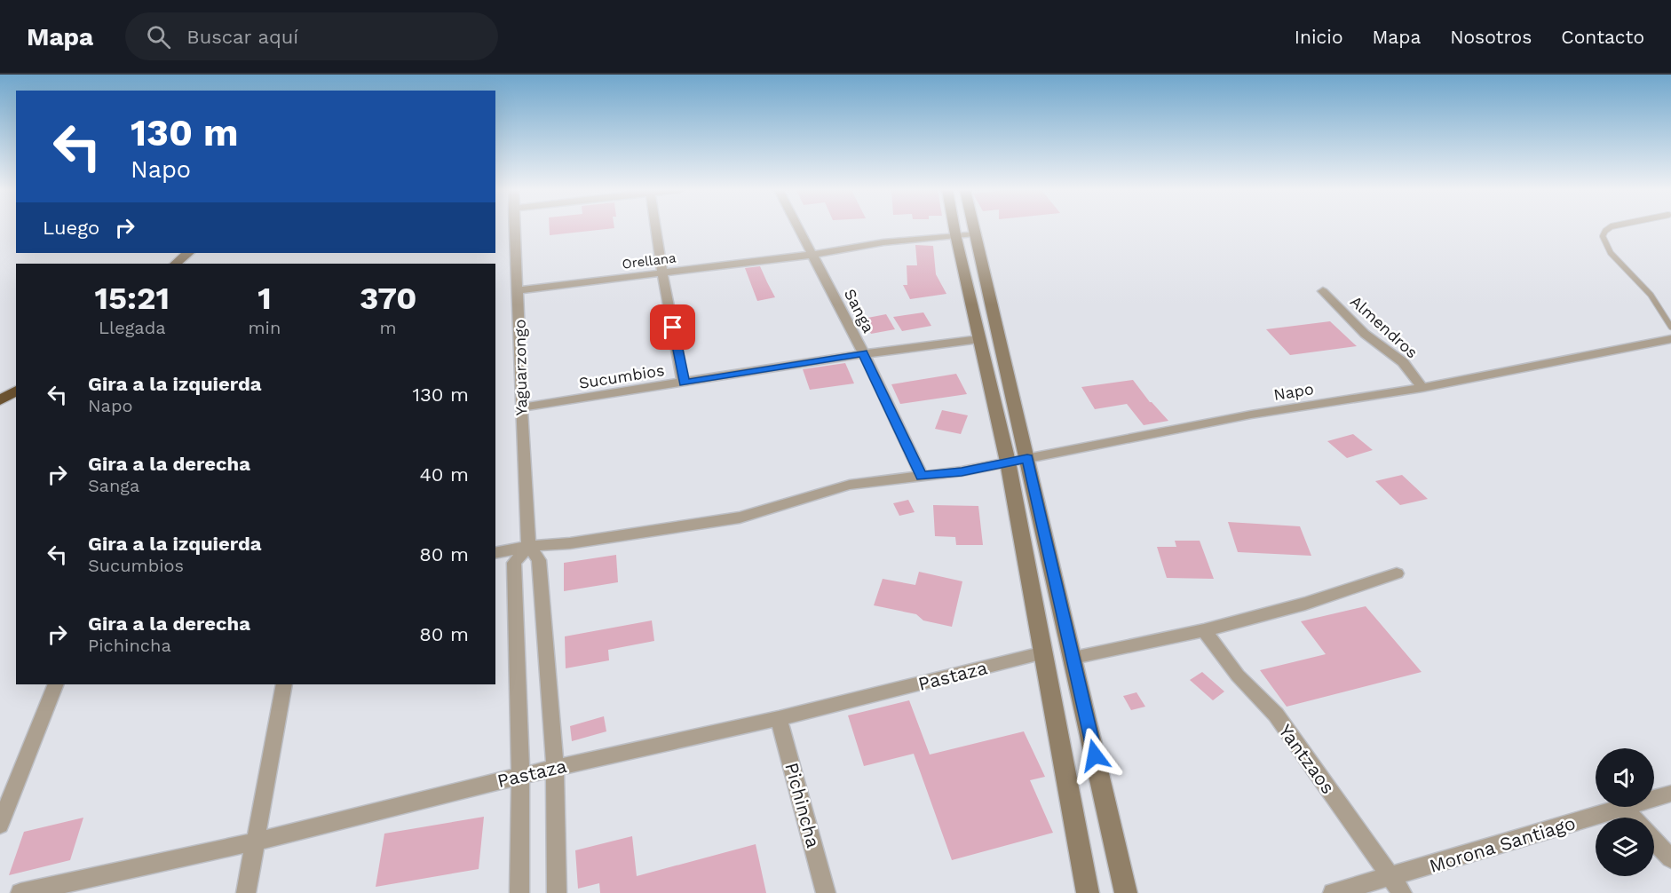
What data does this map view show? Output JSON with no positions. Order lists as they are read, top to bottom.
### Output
{
  "streets": {
    "street": [
      "Orellana",
      "Sanga",
      "Almendros",
      "Yaguarzongo",
      "Sucumbios",
      "Napo",
      "Pastaza",
      "Yantzaos",
      "Pichincha",
      "Morona Santiago"
    ]
  },
  "crossings": [
    ["Orellana", "Sanga"],
    ["Orellana", "Yaguarzongo"],
    ["Sanga", "Sucumbios"],
    ["Sanga", "Napo"],
    ["Almendros", "Napo"],
    ["Yaguarzongo", "Sucumbios"],
    ["Yaguarzongo", "Napo"],
    ["Yaguarzongo", "Pastaza"],
    ["Pastaza", "Pichincha"],
    ["Yantzaos", "Morona Santiago"]
  ],
  "page": {
    "header": "Mapa",
    "search": "Buscar aquí",
    "nav": [
      "Inicio",
      "Mapa",
      "Nosotros",
      "Contacto"
    ],
    "turn": ["130 m", "Napo"],
    "then": "Luego",
    "eta": [
      "15:21",
      "Llegada",
      "1",
      "min",
      "370",
      "m"
    ],
    "list": [
      {
        "name": "Gira a la izquierda",
        "note": "Napo",
        "value": "130 m"
      },
      {
        "name": "Gira a la derecha",
        "note": "Sanga",
        "value": "40 m"
      },
      {
        "name": "Gira a la izquierda",
        "note": "Sucumbios",
        "value": "80 m"
      },
      {
        "name": "Gira a la derecha",
        "note": "Pichincha",
        "value": "80 m"
      }
    ]
  }
}
